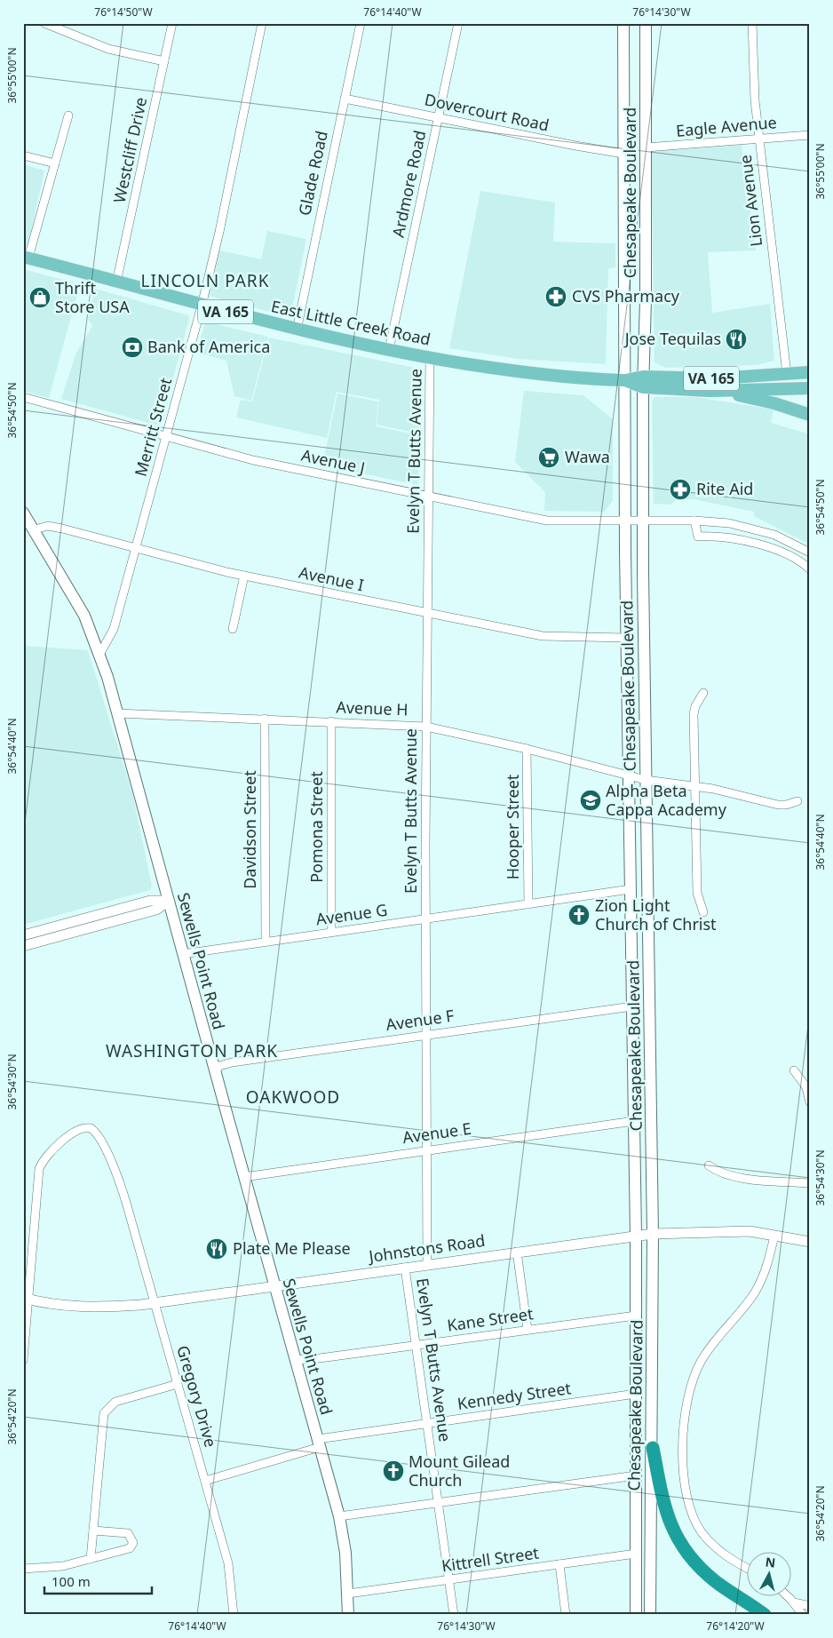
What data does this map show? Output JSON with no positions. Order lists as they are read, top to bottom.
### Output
{
  "streets": {
    "main road": [
      "Chesapeake Boulevard",
      "VA 165",
      "East Little Creek Road",
      "Sewells Point Road"
    ],
    "street": [
      "Dovercourt Road",
      "Eagle Avenue",
      "Westcliff Drive",
      "Glade Road",
      "Ardmore Road",
      "Lion Avenue",
      "Merritt Street",
      "Evelyn T Butts Avenue",
      "Avenue J",
      "Avenue I",
      "Avenue H",
      "Pomona Street",
      "Hooper Street",
      "Davidson Street",
      "Avenue G",
      "Avenue F",
      "Avenue E",
      "Johnstons Road",
      "Kane Street",
      "Gregory Drive",
      "Kennedy Street",
      "Kittrell Street"
    ]
  },
  "crossings": [
    ["Dovercourt Road", "Glade Road"],
    ["Dovercourt Road", "Ardmore Road"],
    ["Dovercourt Road", "Chesapeake Boulevard"],
    ["Eagle Avenue", "Chesapeake Boulevard"],
    ["Eagle Avenue", "Lion Avenue"],
    ["Westcliff Drive", "East Little Creek Road"],
    ["Glade Road", "East Little Creek Road"],
    ["Ardmore Road", "East Little Creek Road"],
    ["Chesapeake Boulevard", "East Little Creek Road"],
    ["Chesapeake Boulevard", "Avenue J"],
    ["Chesapeake Boulevard", "Avenue I"],
    ["Chesapeake Boulevard", "Avenue H"],
    ["Chesapeake Boulevard", "Avenue G"],
    ["Chesapeake Boulevard", "Avenue F"],
    ["Chesapeake Boulevard", "Avenue E"],
    ["Chesapeake Boulevard", "Johnstons Road"],
    ["Chesapeake Boulevard", "Kane Street"],
    ["Chesapeake Boulevard", "Kennedy Street"],
    ["Chesapeake Boulevard", "Kittrell Street"],
    ["Lion Avenue", "East Little Creek Road"],
    ["VA 165", "East Little Creek Road"],
    ["East Little Creek Road", "Merritt Street"],
    ["East Little Creek Road", "Evelyn T Butts Avenue"],
    ["Merritt Street", "Avenue J"],
    ["Merritt Street", "Avenue I"],
    ["Merritt Street", "Sewells Point Road"],
    ["Evelyn T Butts Avenue", "Avenue J"],
    ["Evelyn T Butts Avenue", "Avenue I"],
    ["Evelyn T Butts Avenue", "Avenue H"],
    ["Evelyn T Butts Avenue", "Avenue G"],
    ["Evelyn T Butts Avenue", "Avenue F"],
    ["Evelyn T Butts Avenue", "Avenue E"],
    ["Evelyn T Butts Avenue", "Johnstons Road"],
    ["Evelyn T Butts Avenue", "Kane Street"],
    ["Evelyn T Butts Avenue", "Kennedy Street"],
    ["Evelyn T Butts Avenue", "Kittrell Street"],
    ["Avenue I", "Sewells Point Road"],
    ["Avenue H", "Pomona Street"],
    ["Avenue H", "Hooper Street"],
    ["Avenue H", "Davidson Street"],
    ["Avenue H", "Sewells Point Road"],
    ["Pomona Street", "Avenue G"],
    ["Hooper Street", "Avenue G"],
    ["Davidson Street", "Avenue G"],
    ["Avenue G", "Sewells Point Road"],
    ["Sewells Point Road", "Avenue F"],
    ["Sewells Point Road", "Avenue E"],
    ["Sewells Point Road", "Johnstons Road"],
    ["Sewells Point Road", "Kane Street"],
    ["Sewells Point Road", "Kennedy Street"],
    ["Sewells Point Road", "Kittrell Street"],
    ["Johnstons Road", "Gregory Drive"],
    ["Gregory Drive", "Kennedy Street"]
  ],
  "districts": ["LINCOLN PARK", "WASHINGTON PARK", "OAKWOOD"],
  "places": {
    "pharmacy": ["CVS Pharmacy", "Rite Aid"],
    "shop": ["Thrift Store USA"],
    "restaurant": ["Jose Tequilas", "Plate Me Please"],
    "bank": ["Bank of America"],
    "supermarket": ["Wawa"],
    "school or university": ["Alpha Beta Cappa Academy"],
    "church": ["Zion Light Church of Christ", "Mount Gilead Church"]
  },
  "scale_bar": "100 m",
  "north": "top",
  "coordinates": [
    "76°14'50\"W",
    "76°14'40\"W",
    "76°14'30\"W",
    "36°55'00\"N",
    "36°54'50\"N",
    "36°54'40\"N",
    "36°54'30\"N",
    "36°54'20\"N",
    "76°14'20\"W"
  ]
}
